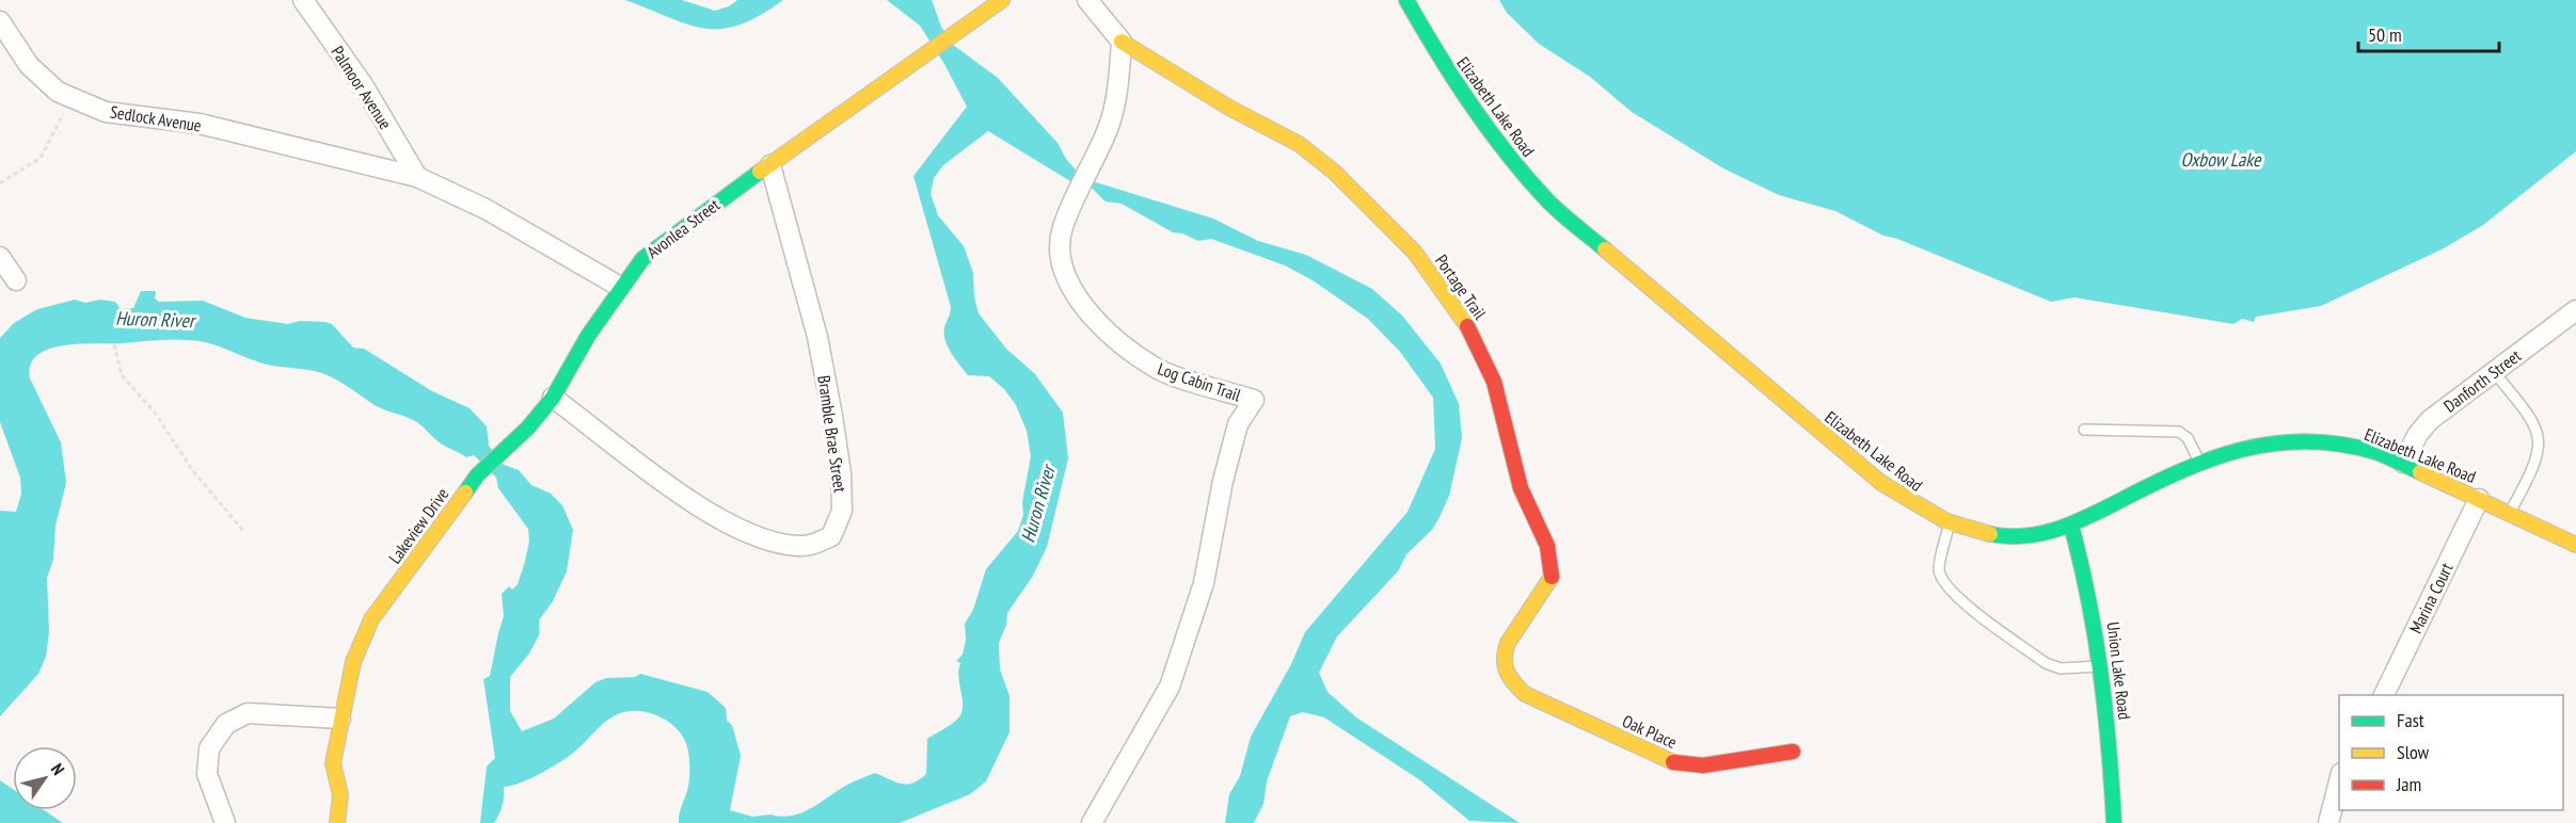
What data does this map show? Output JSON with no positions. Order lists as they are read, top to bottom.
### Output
{
  "streets": {
    "street": [
      "Palmoor Avenue",
      "Elizabeth Lake Road",
      "Sedlock Avenue",
      "Avonlea Street",
      "Portage Trail",
      "Danforth Street",
      "Log Cabin Trail",
      "Bramble Brae Street",
      "Lakeview Drive",
      "Marina Court",
      "Union Lake Road",
      "Oak Place"
    ]
  },
  "crossings": [
    ["Palmoor Avenue", "Sedlock Avenue"],
    ["Elizabeth Lake Road", "Danforth Street"],
    ["Elizabeth Lake Road", "Marina Court"],
    ["Elizabeth Lake Road", "Union Lake Road"],
    ["Avonlea Street", "Bramble Brae Street"],
    ["Avonlea Street", "Lakeview Drive"],
    ["Portage Trail", "Log Cabin Trail"],
    ["Portage Trail", "Oak Place"],
    ["Bramble Brae Street", "Lakeview Drive"]
  ],
  "water": ["Oxbow Lake", "Huron River"],
  "legend": ["Fast", "Slow", "Jam"],
  "scale_bar": "50 m",
  "north": "top right"
}
